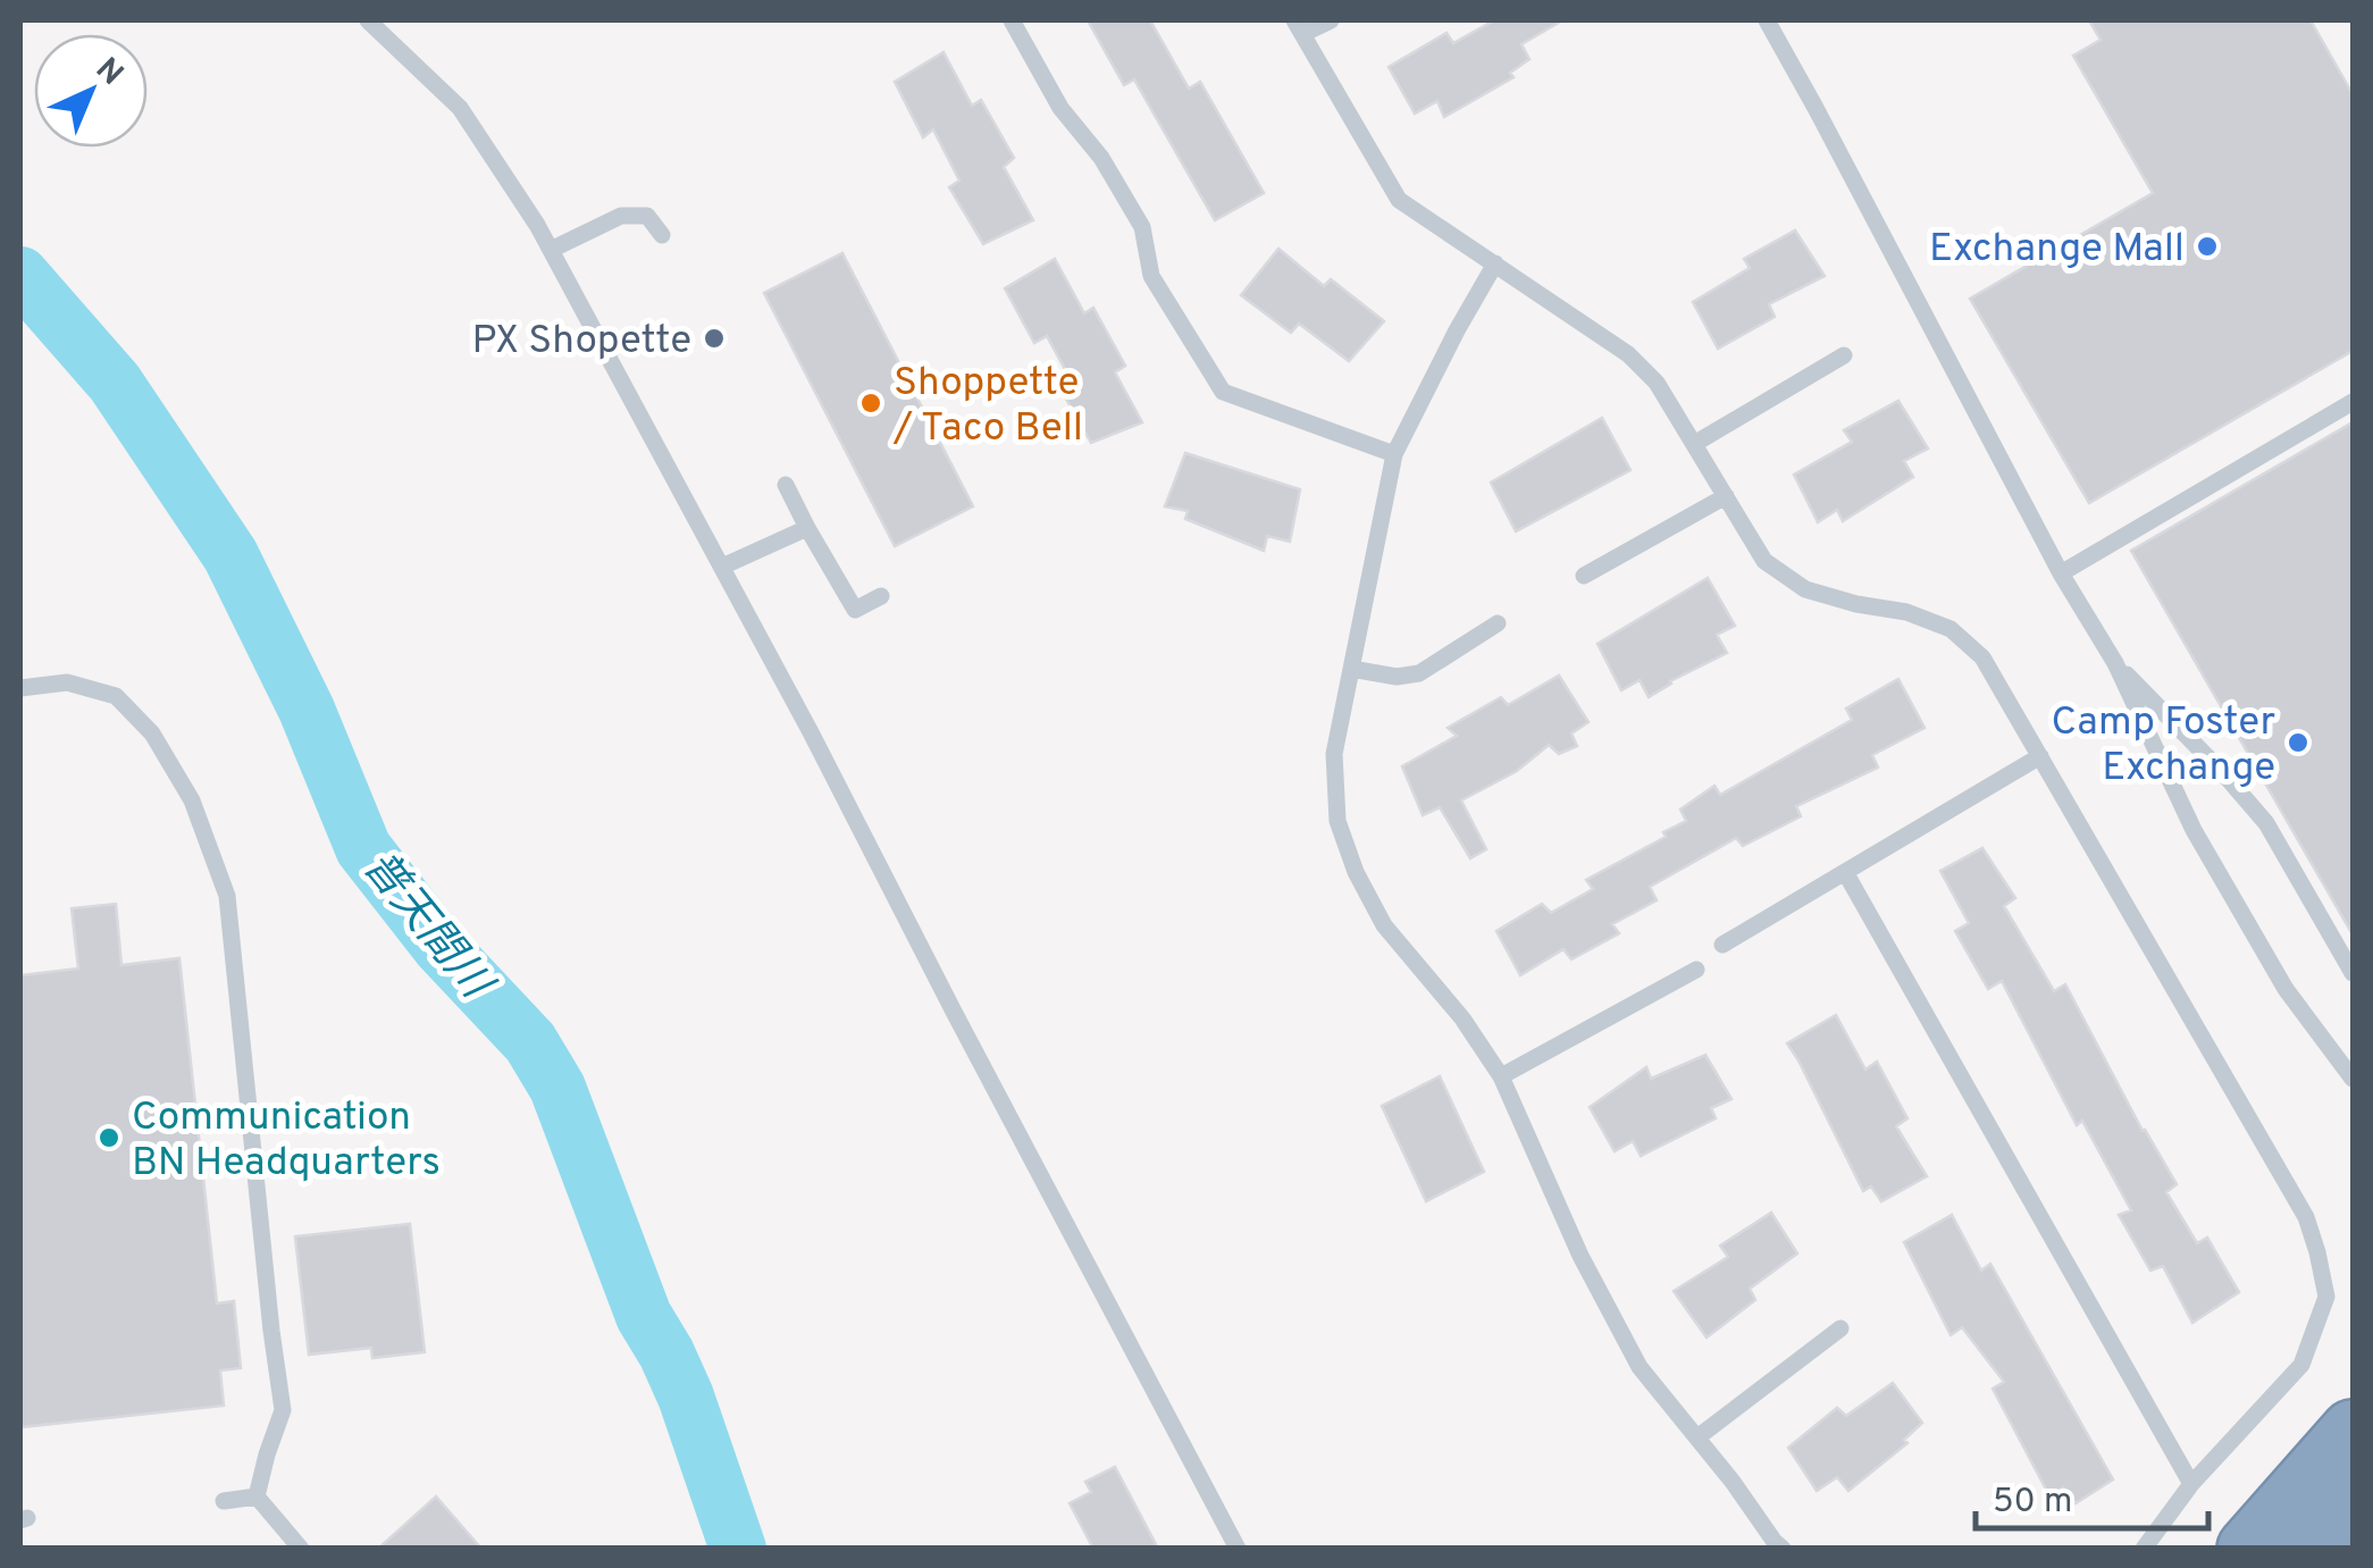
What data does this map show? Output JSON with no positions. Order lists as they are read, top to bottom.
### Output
{
  "water": ["普天間川"],
  "places": [
    "Exchange Mall",
    "PX Shopette",
    "Shoppette / Taco Bell",
    "Camp Foster Exchange",
    "Communication BN Headquarters"
  ],
  "scale_bar": "50 m",
  "north": "top right"
}
